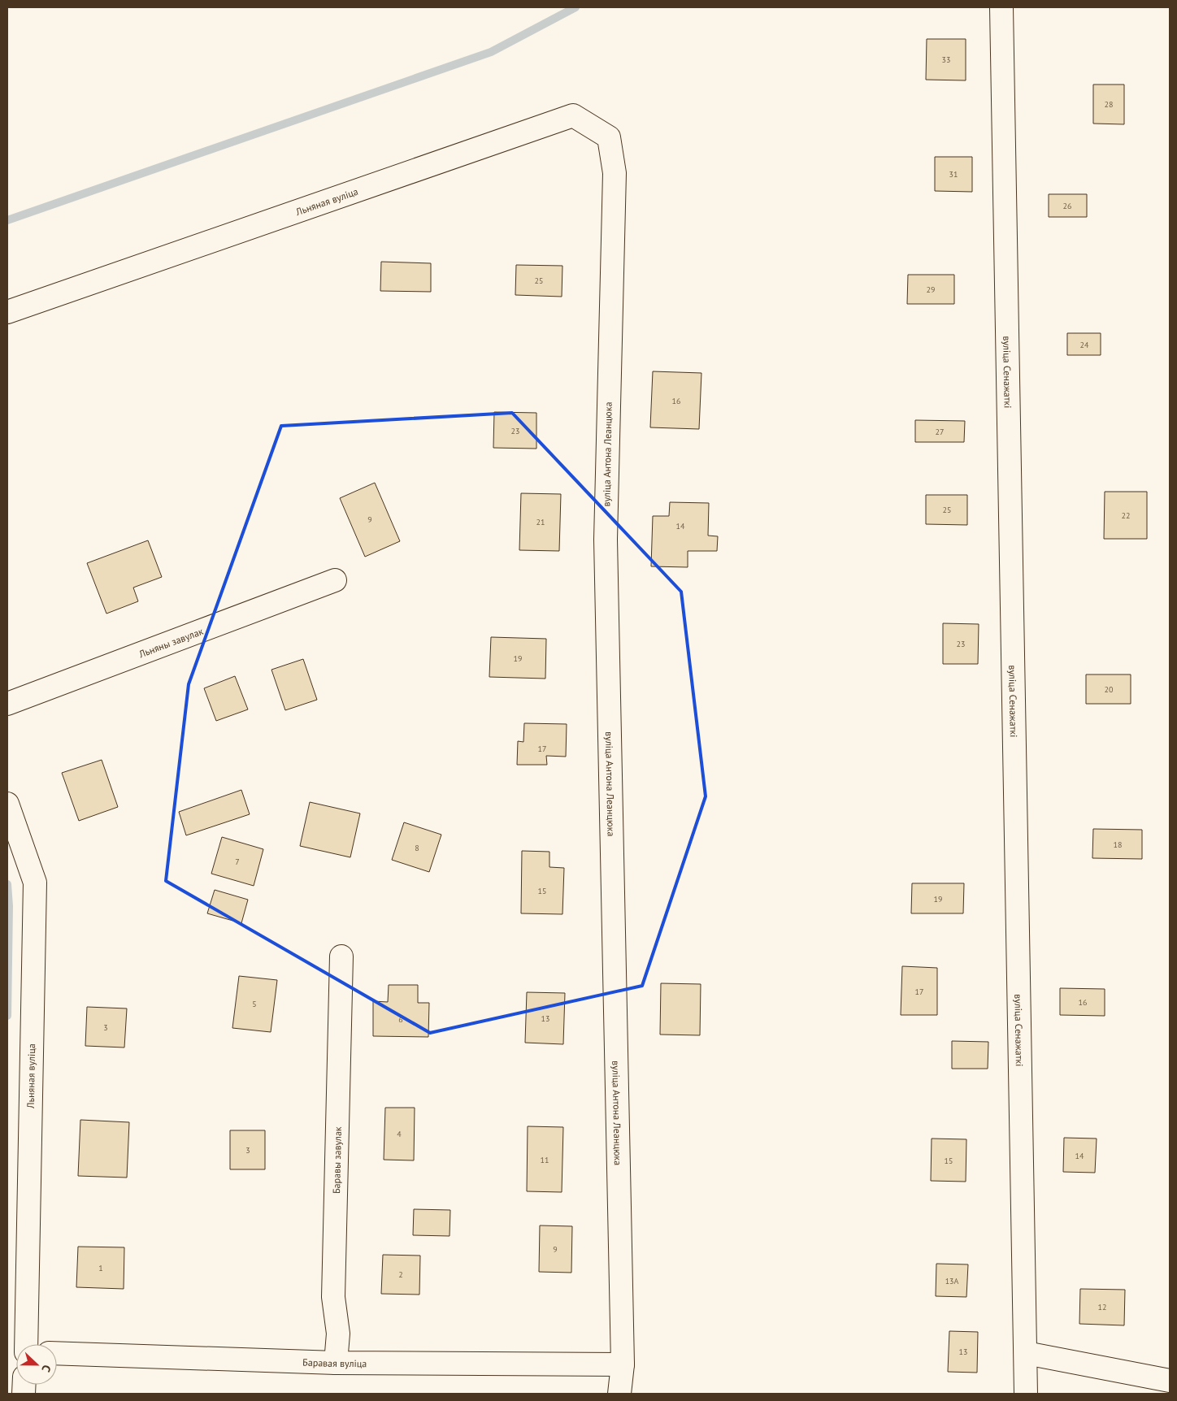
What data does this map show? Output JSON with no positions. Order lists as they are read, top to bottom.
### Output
{
  "streets": {
    "street": [
      "Льняная вуліца",
      "вуліца Сенажаткі",
      "вуліца Антона Леанцюка",
      "Льняны завулак",
      "Баравы завулак",
      "Баравая вуліца"
    ]
  },
  "crossings": [
    ["Льняная вуліца", "вуліца Антона Леанцюка"],
    ["вуліца Антона Леанцюка", "Баравая вуліца"],
    ["Баравы завулак", "Баравая вуліца"]
  ],
  "house_numbers": [
    "33",
    "28",
    "31",
    "26",
    "25",
    "29",
    "24",
    "16",
    "23",
    "27",
    "25",
    "22",
    "9",
    "21",
    "14",
    "23",
    "19",
    "20",
    "17",
    "18",
    "8",
    "7",
    "15",
    "19",
    "17",
    "16",
    "5",
    "13",
    "6",
    "3",
    "4",
    "3",
    "14",
    "11",
    "15",
    "9",
    "1",
    "2",
    "13А",
    "12",
    "13"
  ],
  "north": "right"
}
